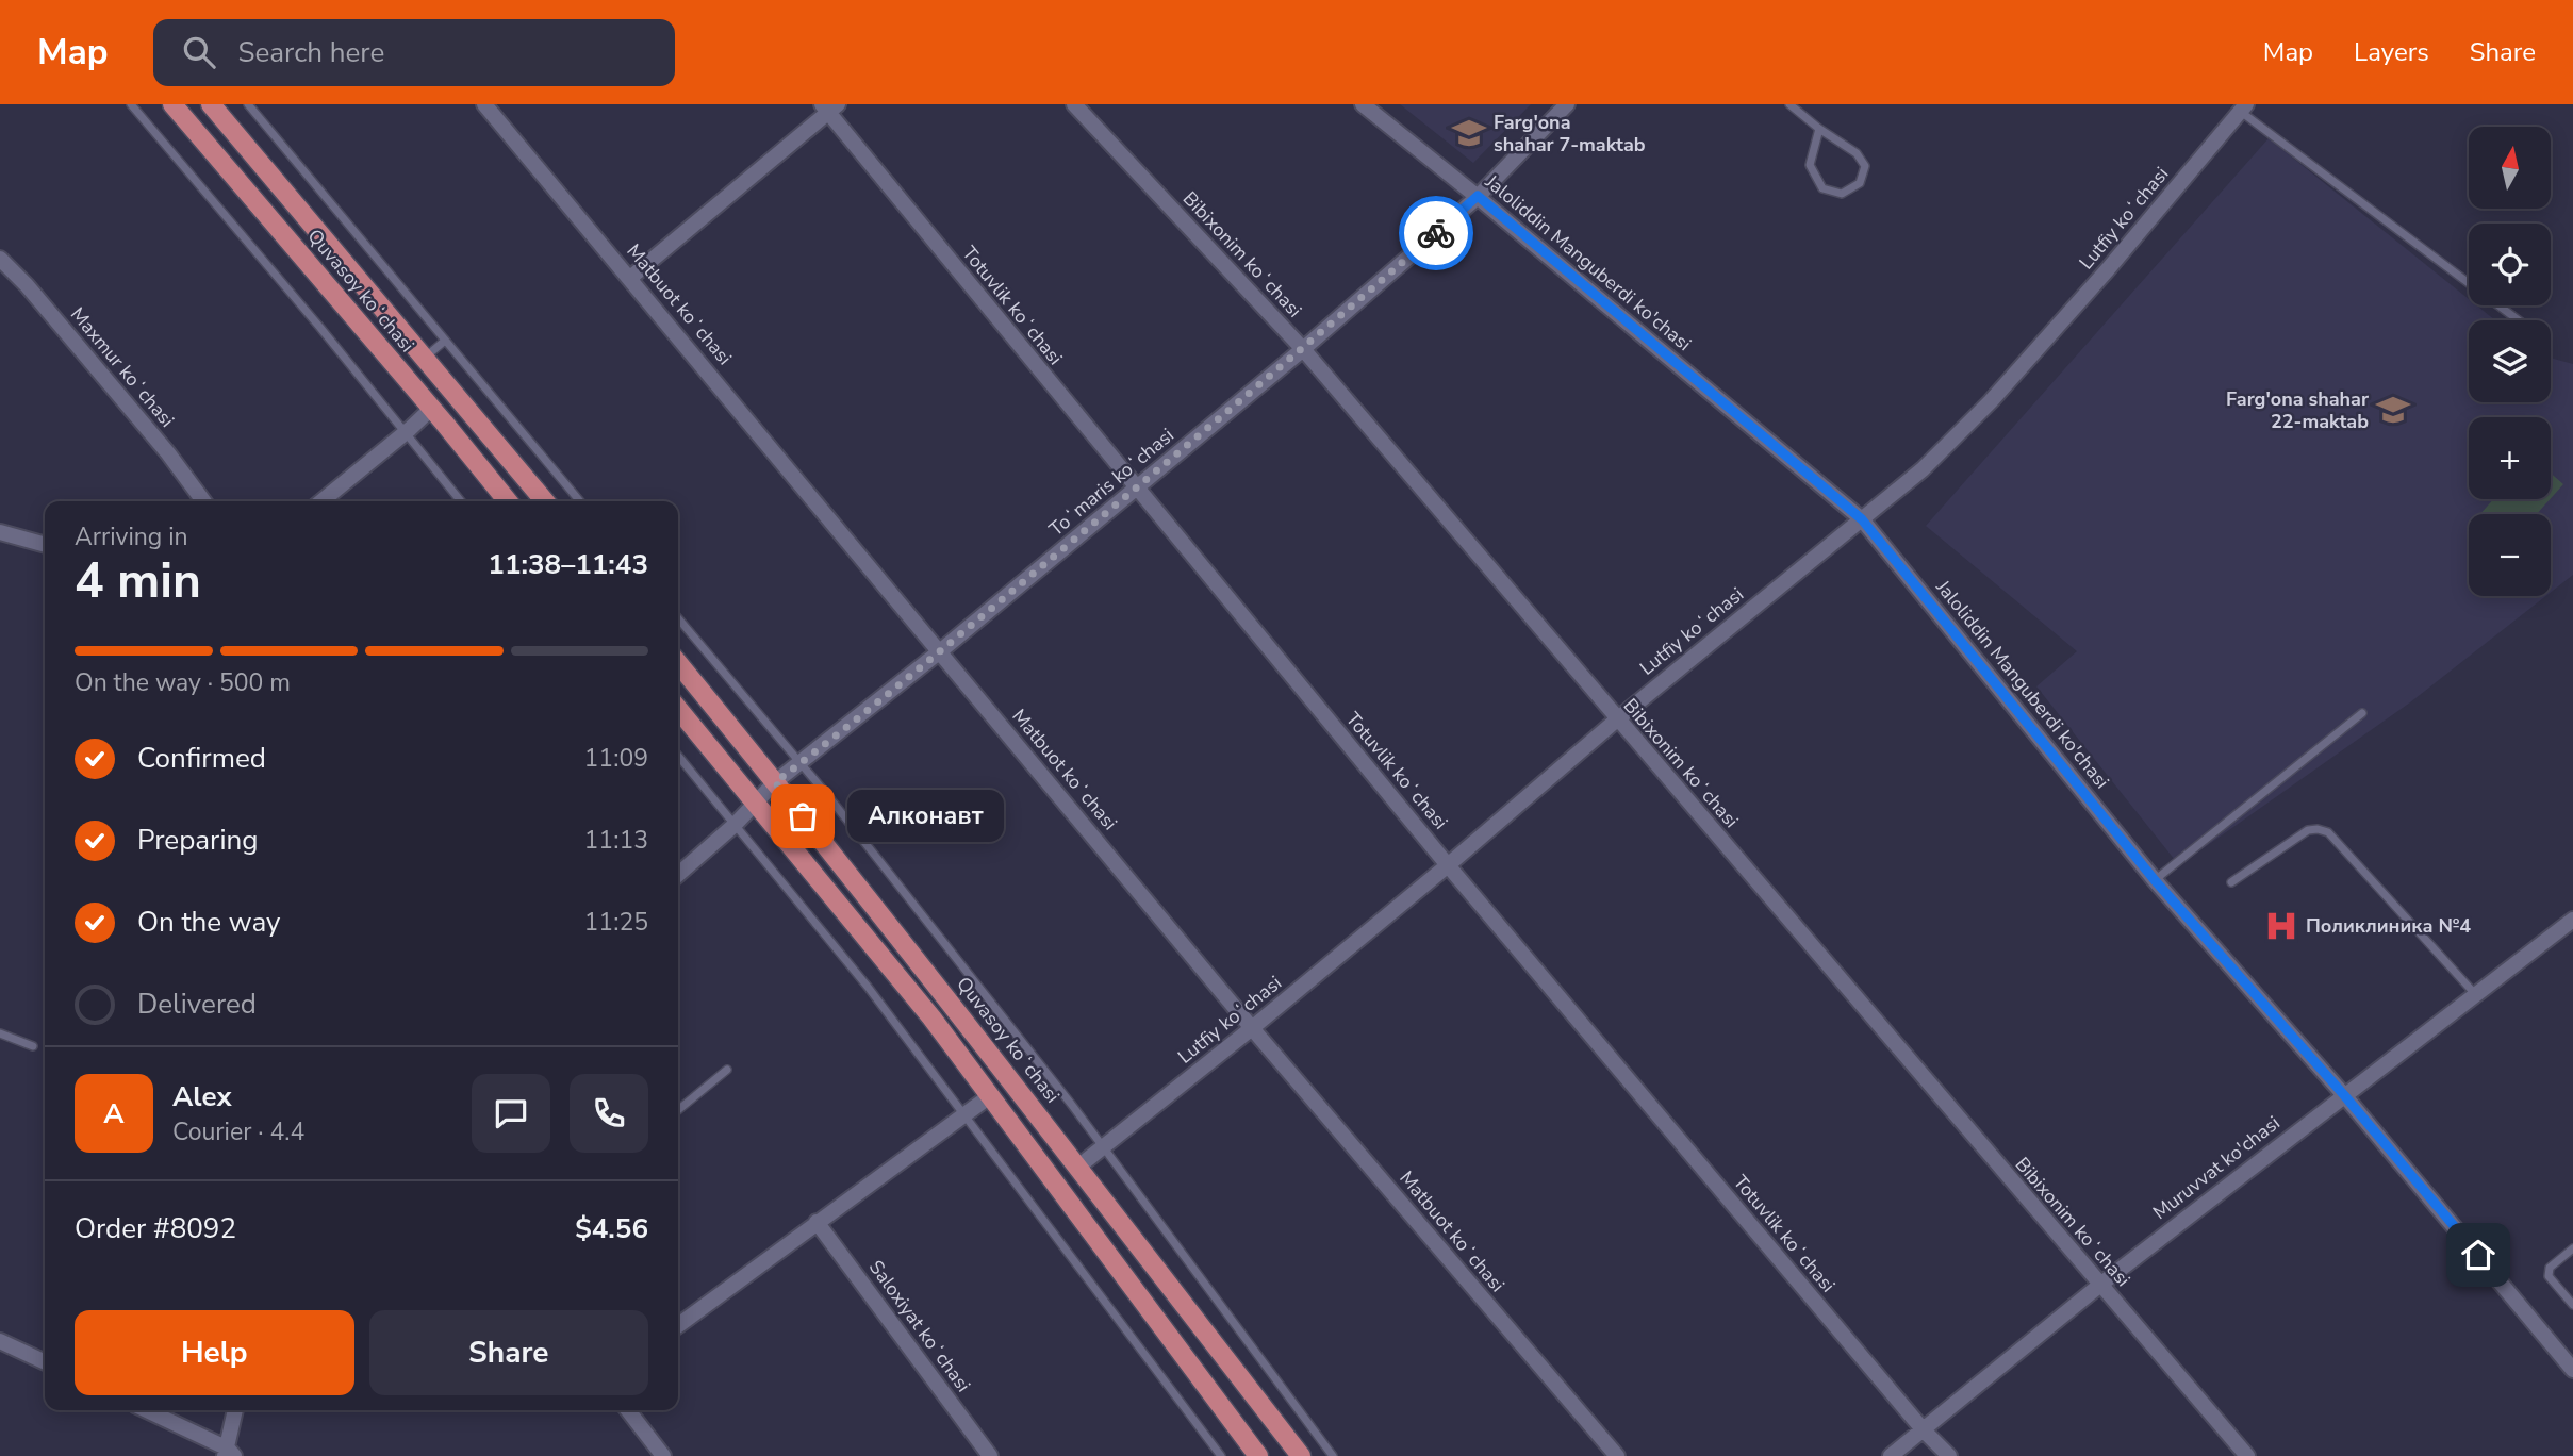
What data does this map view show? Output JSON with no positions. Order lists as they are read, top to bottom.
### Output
{
  "streets": {
    "main road": ["Quvasoy koʻchasi"],
    "street": [
      "Lutfiy koʻchasi",
      "Bibixonim koʻchasi",
      "Jaloliddin Manguberdi ko'chasi",
      "Matbuot koʻchasi",
      "Totuvlik koʻchasi",
      "Maxmur koʻchasi",
      "Toʻmaris koʻchasi",
      "Muruvvat ko'chasi",
      "Saloxiyat koʻchasi"
    ]
  },
  "crossings": [
    ["Lutfiy koʻchasi", "Bibixonim koʻchasi"],
    ["Lutfiy koʻchasi", "Jaloliddin Manguberdi ko'chasi"],
    ["Lutfiy koʻchasi", "Quvasoy koʻchasi"],
    ["Lutfiy koʻchasi", "Matbuot koʻchasi"],
    ["Lutfiy koʻchasi", "Totuvlik koʻchasi"],
    ["Bibixonim koʻchasi", "Toʻmaris koʻchasi"],
    ["Bibixonim koʻchasi", "Muruvvat ko'chasi"],
    ["Jaloliddin Manguberdi ko'chasi", "Toʻmaris koʻchasi"],
    ["Jaloliddin Manguberdi ko'chasi", "Muruvvat ko'chasi"],
    ["Quvasoy koʻchasi", "Toʻmaris koʻchasi"],
    ["Matbuot koʻchasi", "Toʻmaris koʻchasi"],
    ["Totuvlik koʻchasi", "Toʻmaris koʻchasi"],
    ["Totuvlik koʻchasi", "Muruvvat ko'chasi"]
  ],
  "places": {
    "school or university": ["Farg'ona shahar 7-maktab", "Farg'ona shahar 22-maktab"],
    "other": ["Алконавт"],
    "hospital": ["Поликлиника №4"]
  },
  "north": "top",
  "page": {
    "header": "Map",
    "search": "Search here",
    "nav": ["Map", "Layers", "Share"],
    "map_buttons": ["+", "−"],
    "heading": ["4 min", "Arriving in", "11:38–11:43"],
    "panel": [
      "Alex",
      "Courier · 4.4",
      "Order #8092",
      "$4.56"
    ],
    "bar": "On the way · 500 m",
    "list": [
      ["Confirmed", "11:09"],
      ["Preparing", "11:13"],
      ["On the way", "11:25"],
      "Delivered"
    ],
    "bubble": "Алконавт",
    "round": "A",
    "buttons": ["Help", "Share"]
  }
}
